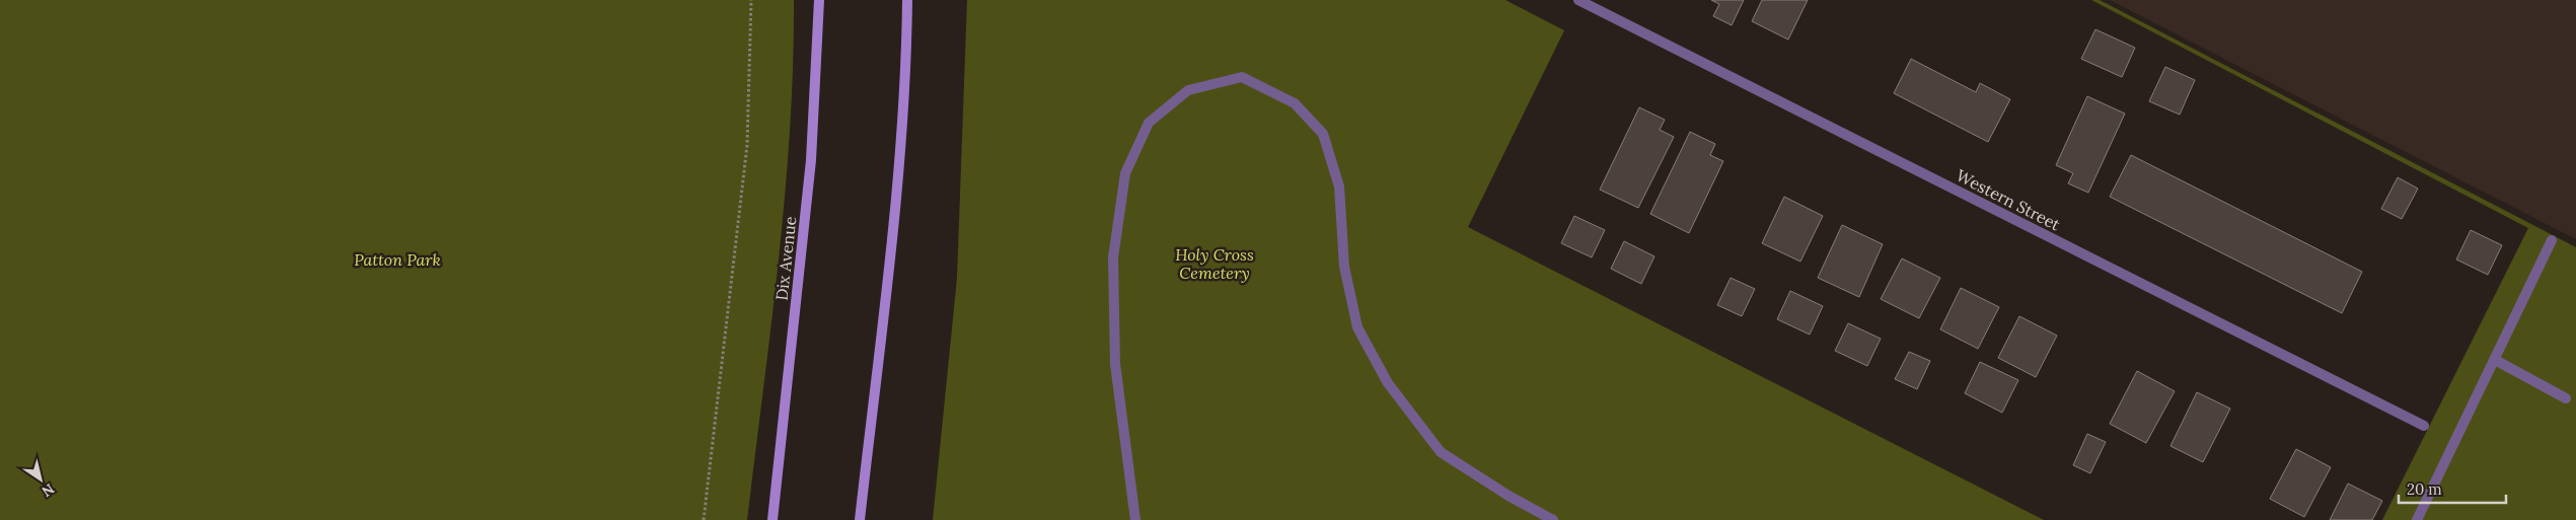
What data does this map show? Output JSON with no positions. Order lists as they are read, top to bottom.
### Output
{
  "streets": {
    "street": ["Western Street", "Dix Avenue"]
  },
  "parks": ["Holy Cross Cemetery", "Patton Park"],
  "scale_bar": "20 m",
  "north": "bottom right"
}
